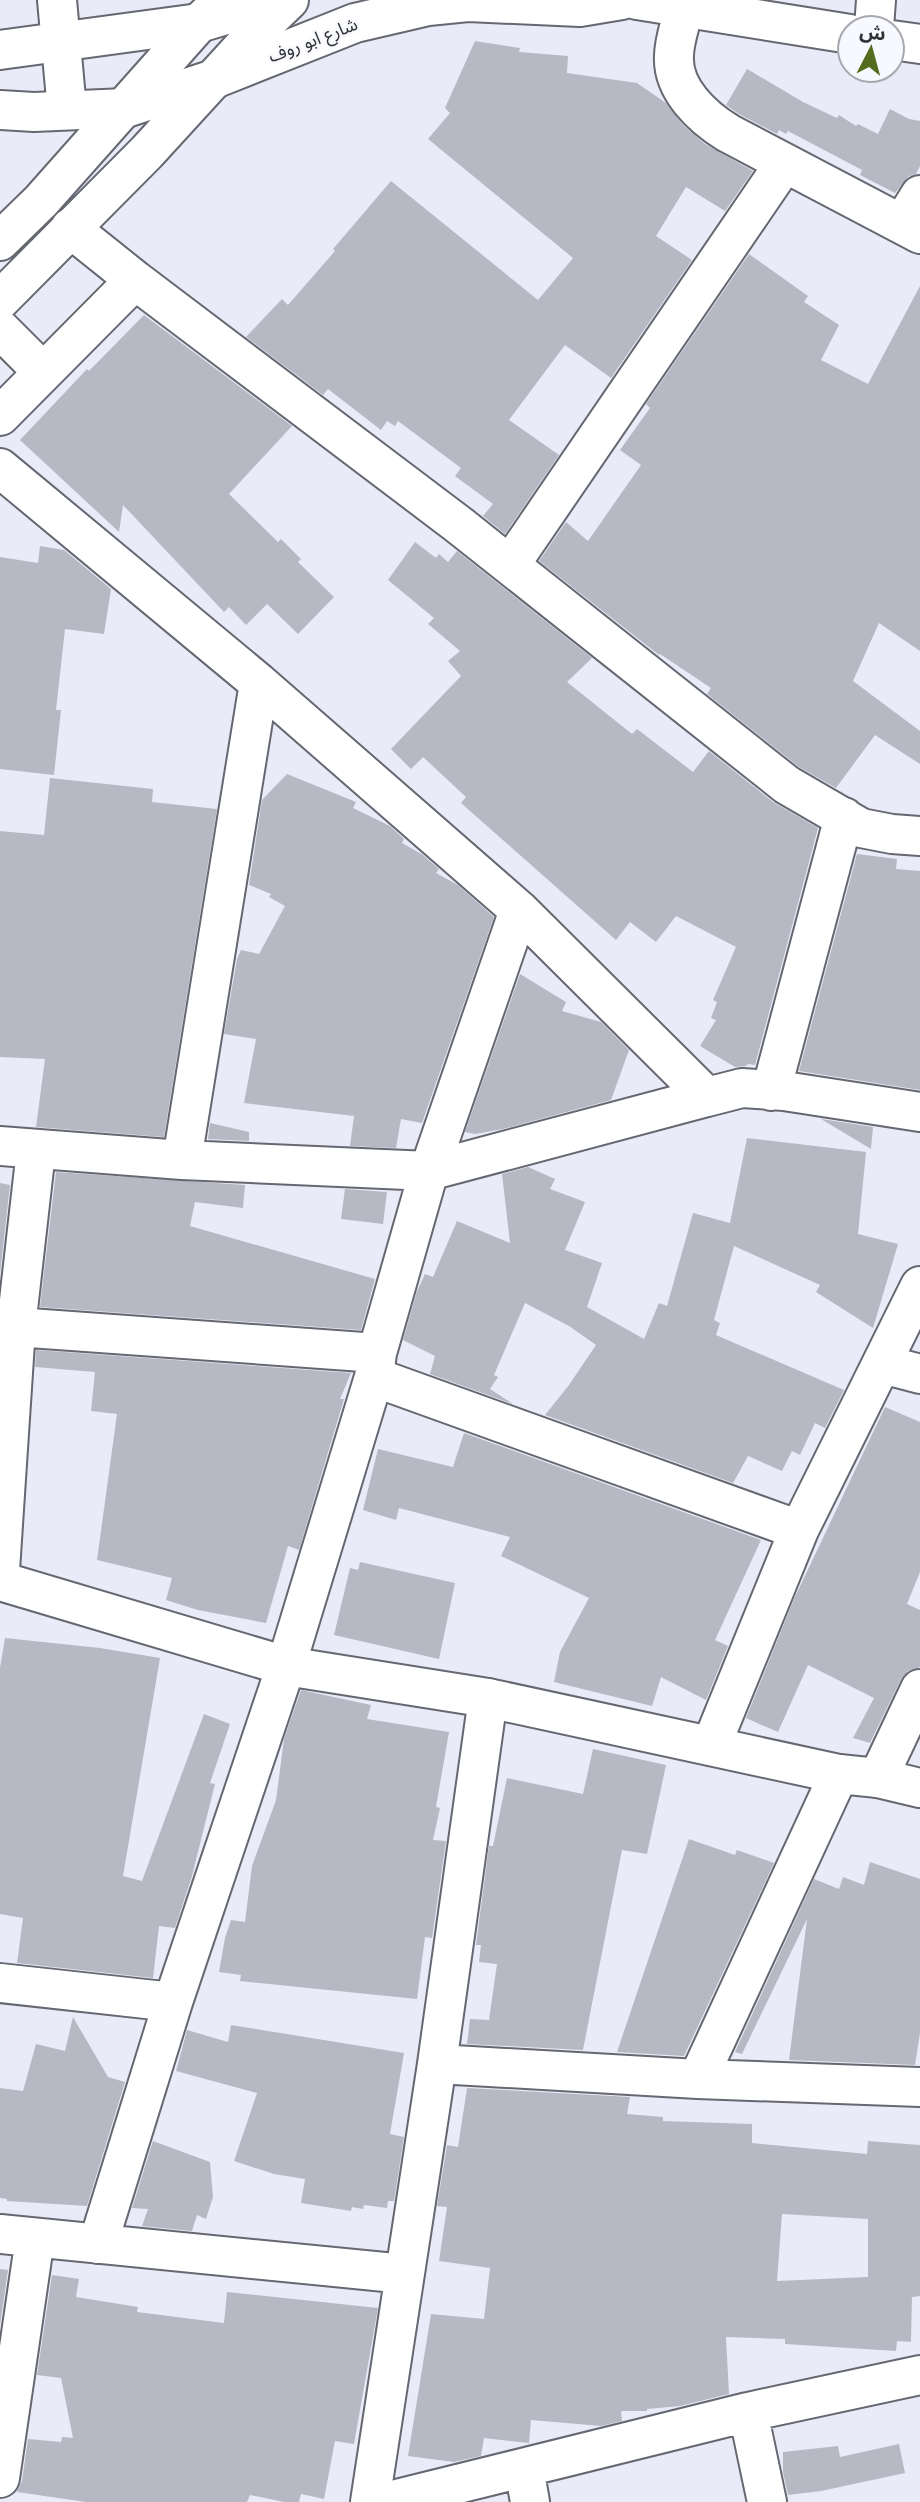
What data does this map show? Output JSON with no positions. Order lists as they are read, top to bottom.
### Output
{
  "streets": {
    "street": ["شارع ابو روف"]
  },
  "north": "top"
}
